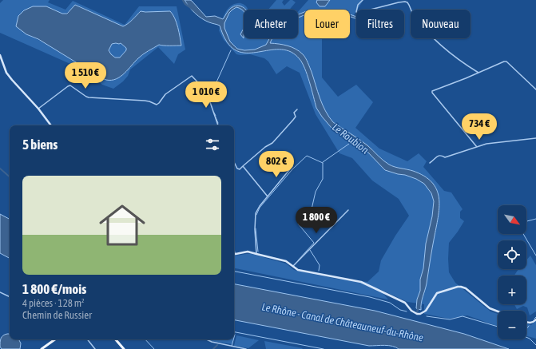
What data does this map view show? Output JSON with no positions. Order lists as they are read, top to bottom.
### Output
{
  "water": ["Le Roubion", "Le Rhône - Canal de Châteauneuf-du-Rhône"],
  "north": "bottom right",
  "page": {
    "chip": [
      "Acheter",
      "Louer",
      "Filtres",
      "Nouveau"
    ],
    "price": [
      "1 510 €",
      "1 010 €",
      "734 €",
      "802 €",
      "1 800 €"
    ],
    "heading": "5 biens",
    "list": [
      {
        "name": "1 800 €/mois",
        "note": "4 pièces · 128 m² · Chemin de Russier"
      }
    ],
    "map_buttons": ["+", "−"]
  }
}
